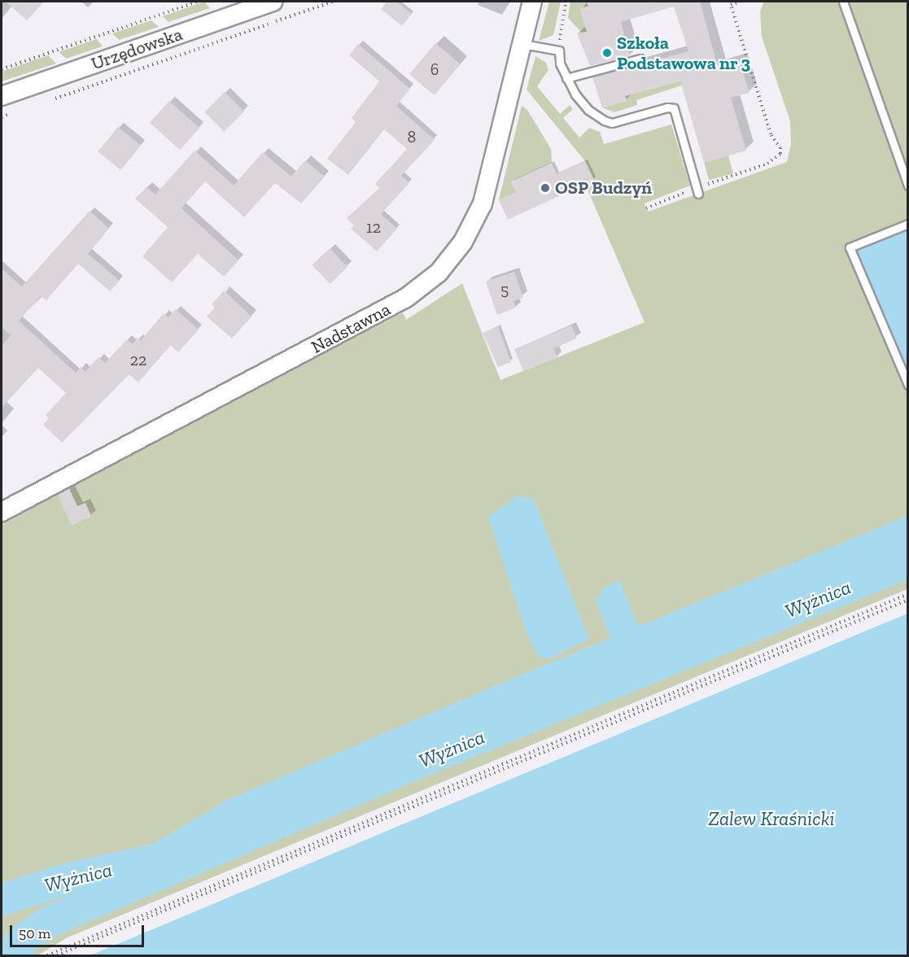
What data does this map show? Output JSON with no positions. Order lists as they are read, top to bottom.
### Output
{
  "streets": {
    "street": ["Urzędowska", "Nadstawna"]
  },
  "water": ["Wyżnica", "Zalew Kraśnicki"],
  "places": ["Szkoła Podstawowa nr 3", "OSP Budzyń"],
  "house_numbers": [
    "6",
    "8",
    "12",
    "5",
    "22"
  ],
  "scale_bar": "50 m"
}
